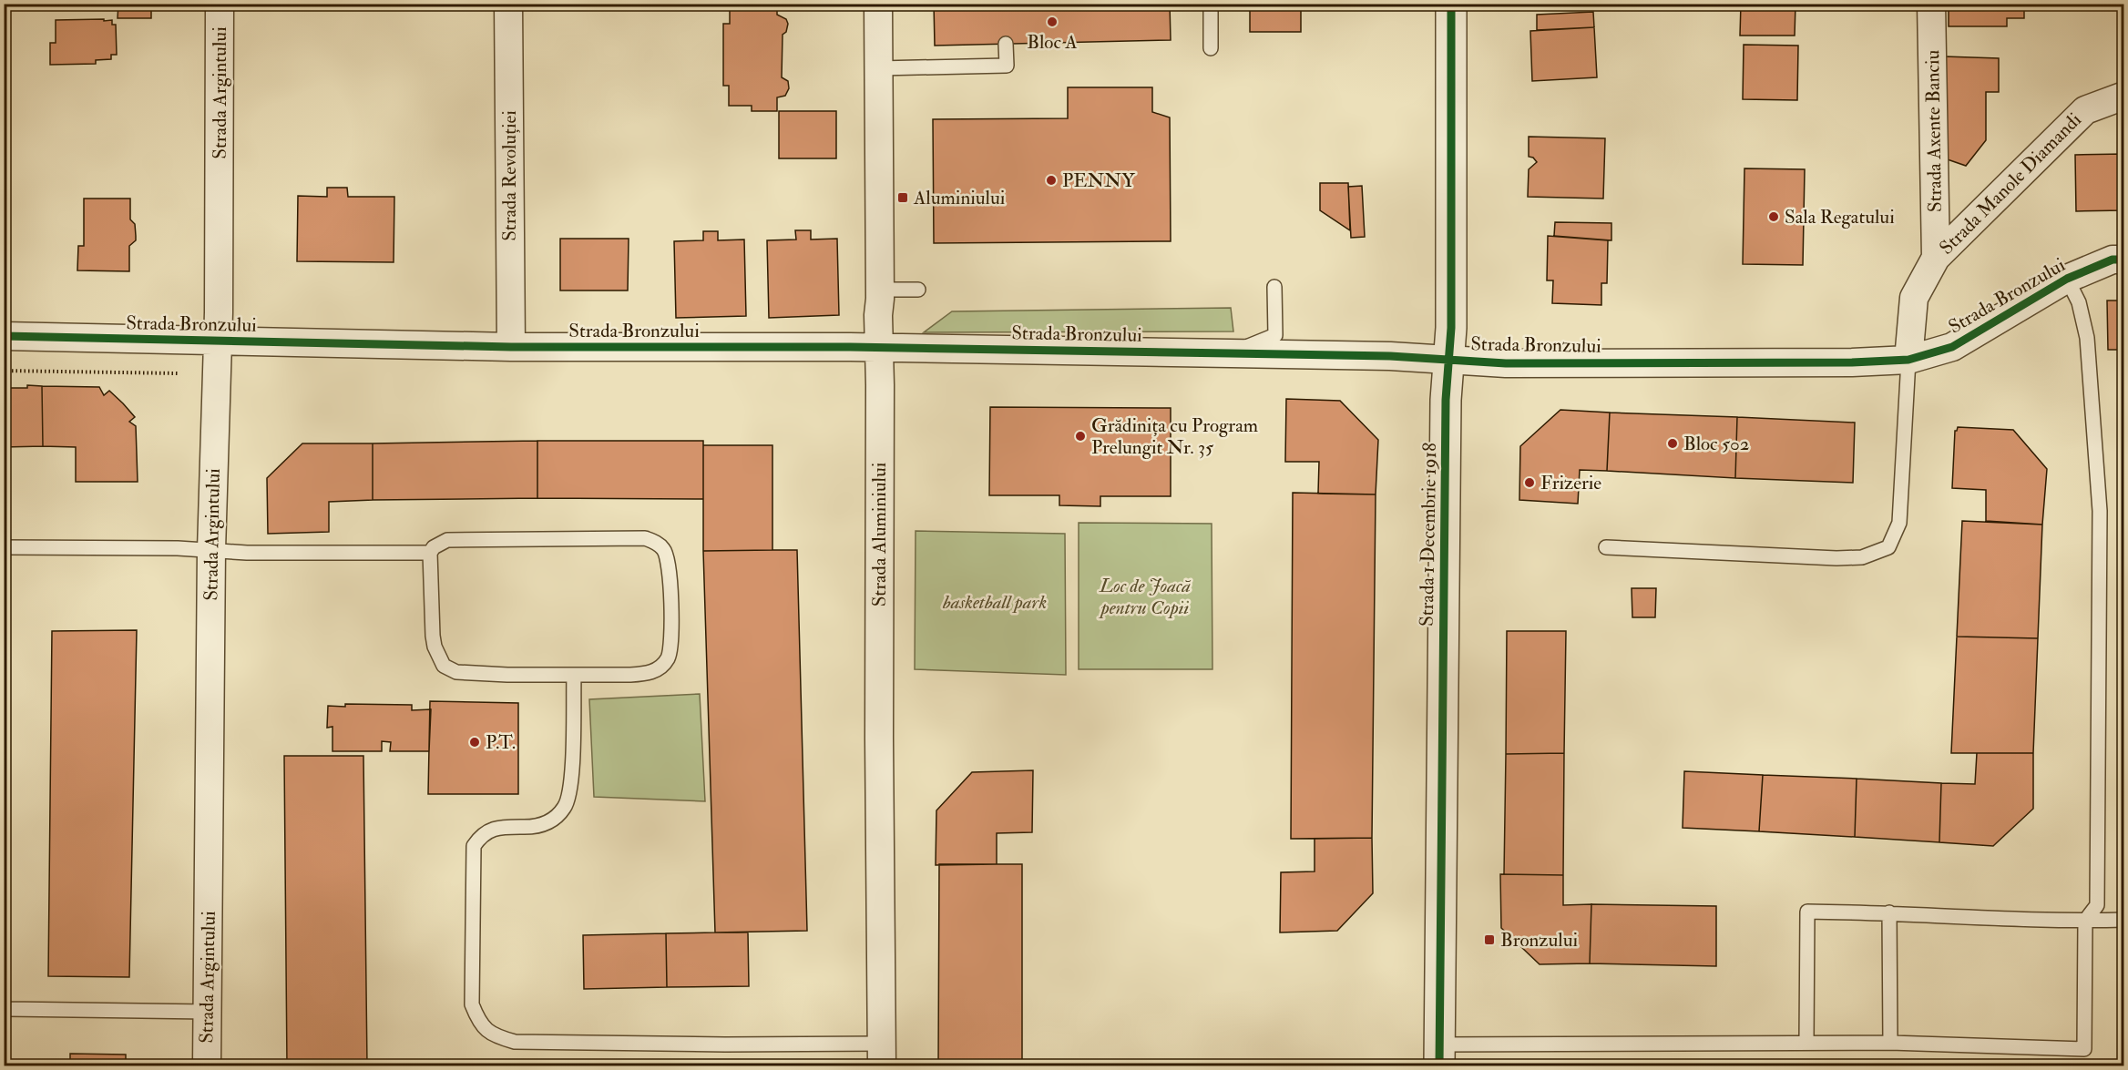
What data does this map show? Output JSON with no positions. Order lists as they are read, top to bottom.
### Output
{
  "streets": {
    "street": [
      "Strada Argintului",
      "Strada Axente Banciu",
      "Strada Revoluției",
      "Strada Manole Diamandi",
      "Strada Bronzului",
      "Strada Aluminiului",
      "Strada 1 Decembrie 1918"
    ]
  },
  "crossings": [
    ["Strada Argintului", "Strada Bronzului"],
    ["Strada Axente Banciu", "Strada Manole Diamandi"],
    ["Strada Revoluției", "Strada Bronzului"],
    ["Strada Manole Diamandi", "Strada Bronzului"],
    ["Strada Bronzului", "Strada Aluminiului"],
    ["Strada Bronzului", "Strada 1 Decembrie 1918"]
  ],
  "parks": ["Loc de Joacă pentru Copii", "basketball park"],
  "places": {
    "other": [
      "Bloc A",
      "PENNY",
      "Sala Regatului",
      "Grădinița cu Program Prelungit Nr. 35",
      "Bloc 502",
      "Frizerie",
      "P.T."
    ],
    "transit": ["Aluminiului", "Bronzului"]
  }
}
